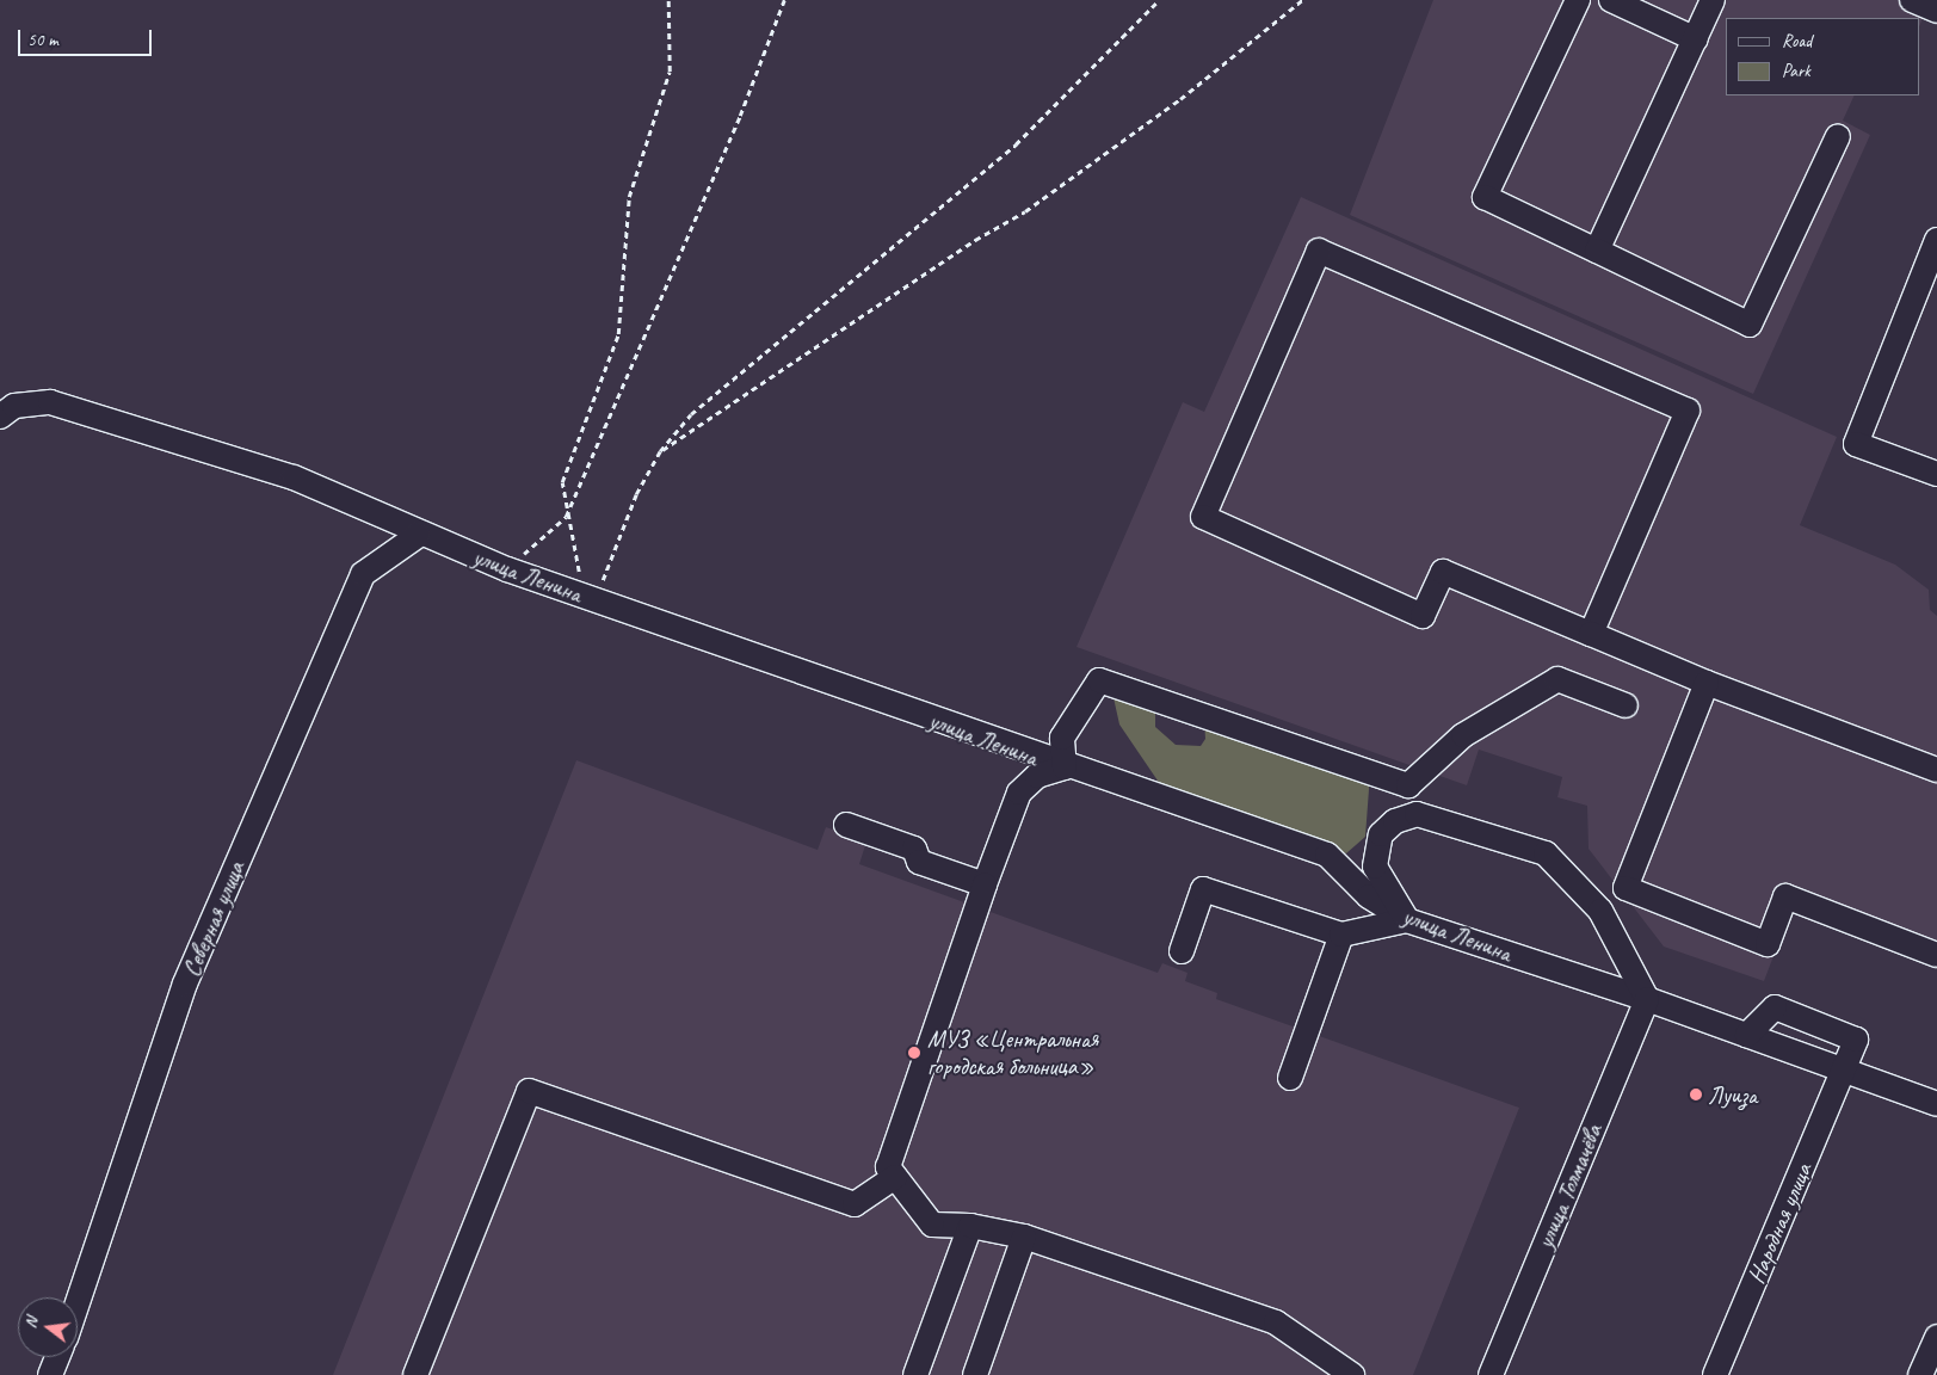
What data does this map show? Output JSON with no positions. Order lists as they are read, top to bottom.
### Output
{
  "streets": {
    "street": [
      "улица Ленина",
      "Северная улица",
      "улица Толмачёва",
      "Народная улица"
    ]
  },
  "crossings": [
    ["улица Ленина", "Северная улица"],
    ["улица Ленина", "улица Толмачёва"],
    ["улица Ленина", "Народная улица"]
  ],
  "places": ["МУЗ «Центральная городская больница»", "Луиза"],
  "legend": ["Road", "Park"],
  "scale_bar": "50 m",
  "north": "left"
}
